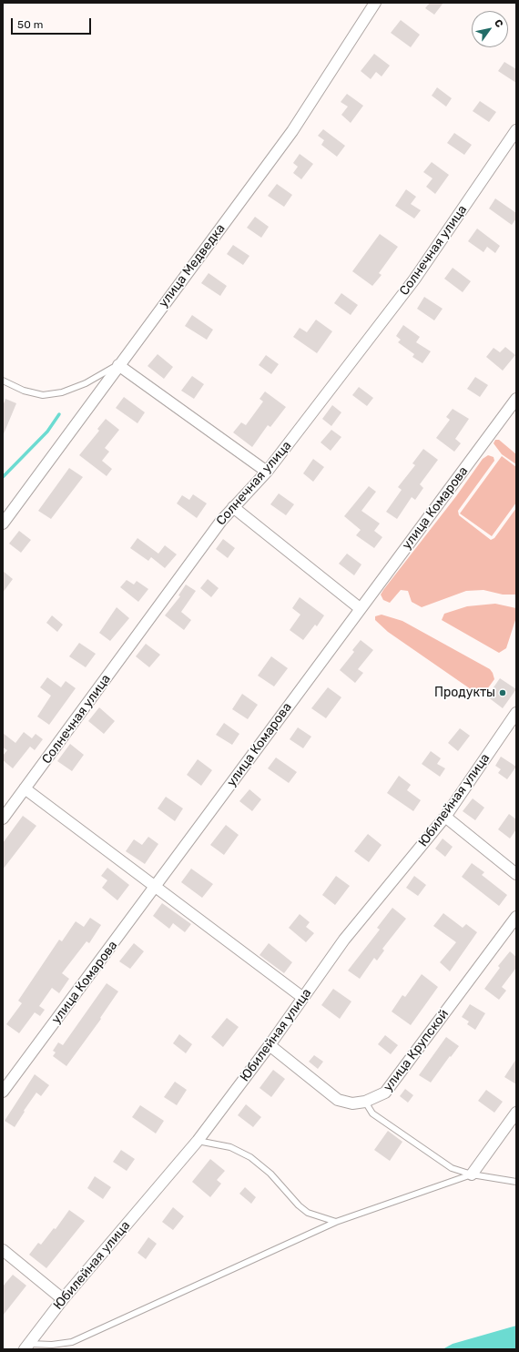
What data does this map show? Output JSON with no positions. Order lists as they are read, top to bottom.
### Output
{
  "streets": {
    "street": [
      "Солнечная улица",
      "улица Медведка",
      "улица Комарова",
      "Юбилейная улица",
      "улица Крупской"
    ]
  },
  "crossings": [
    ["Юбилейная улица", "улица Крупской"]
  ],
  "places": ["Продукты"],
  "scale_bar": "50 m",
  "north": "top right"
}
